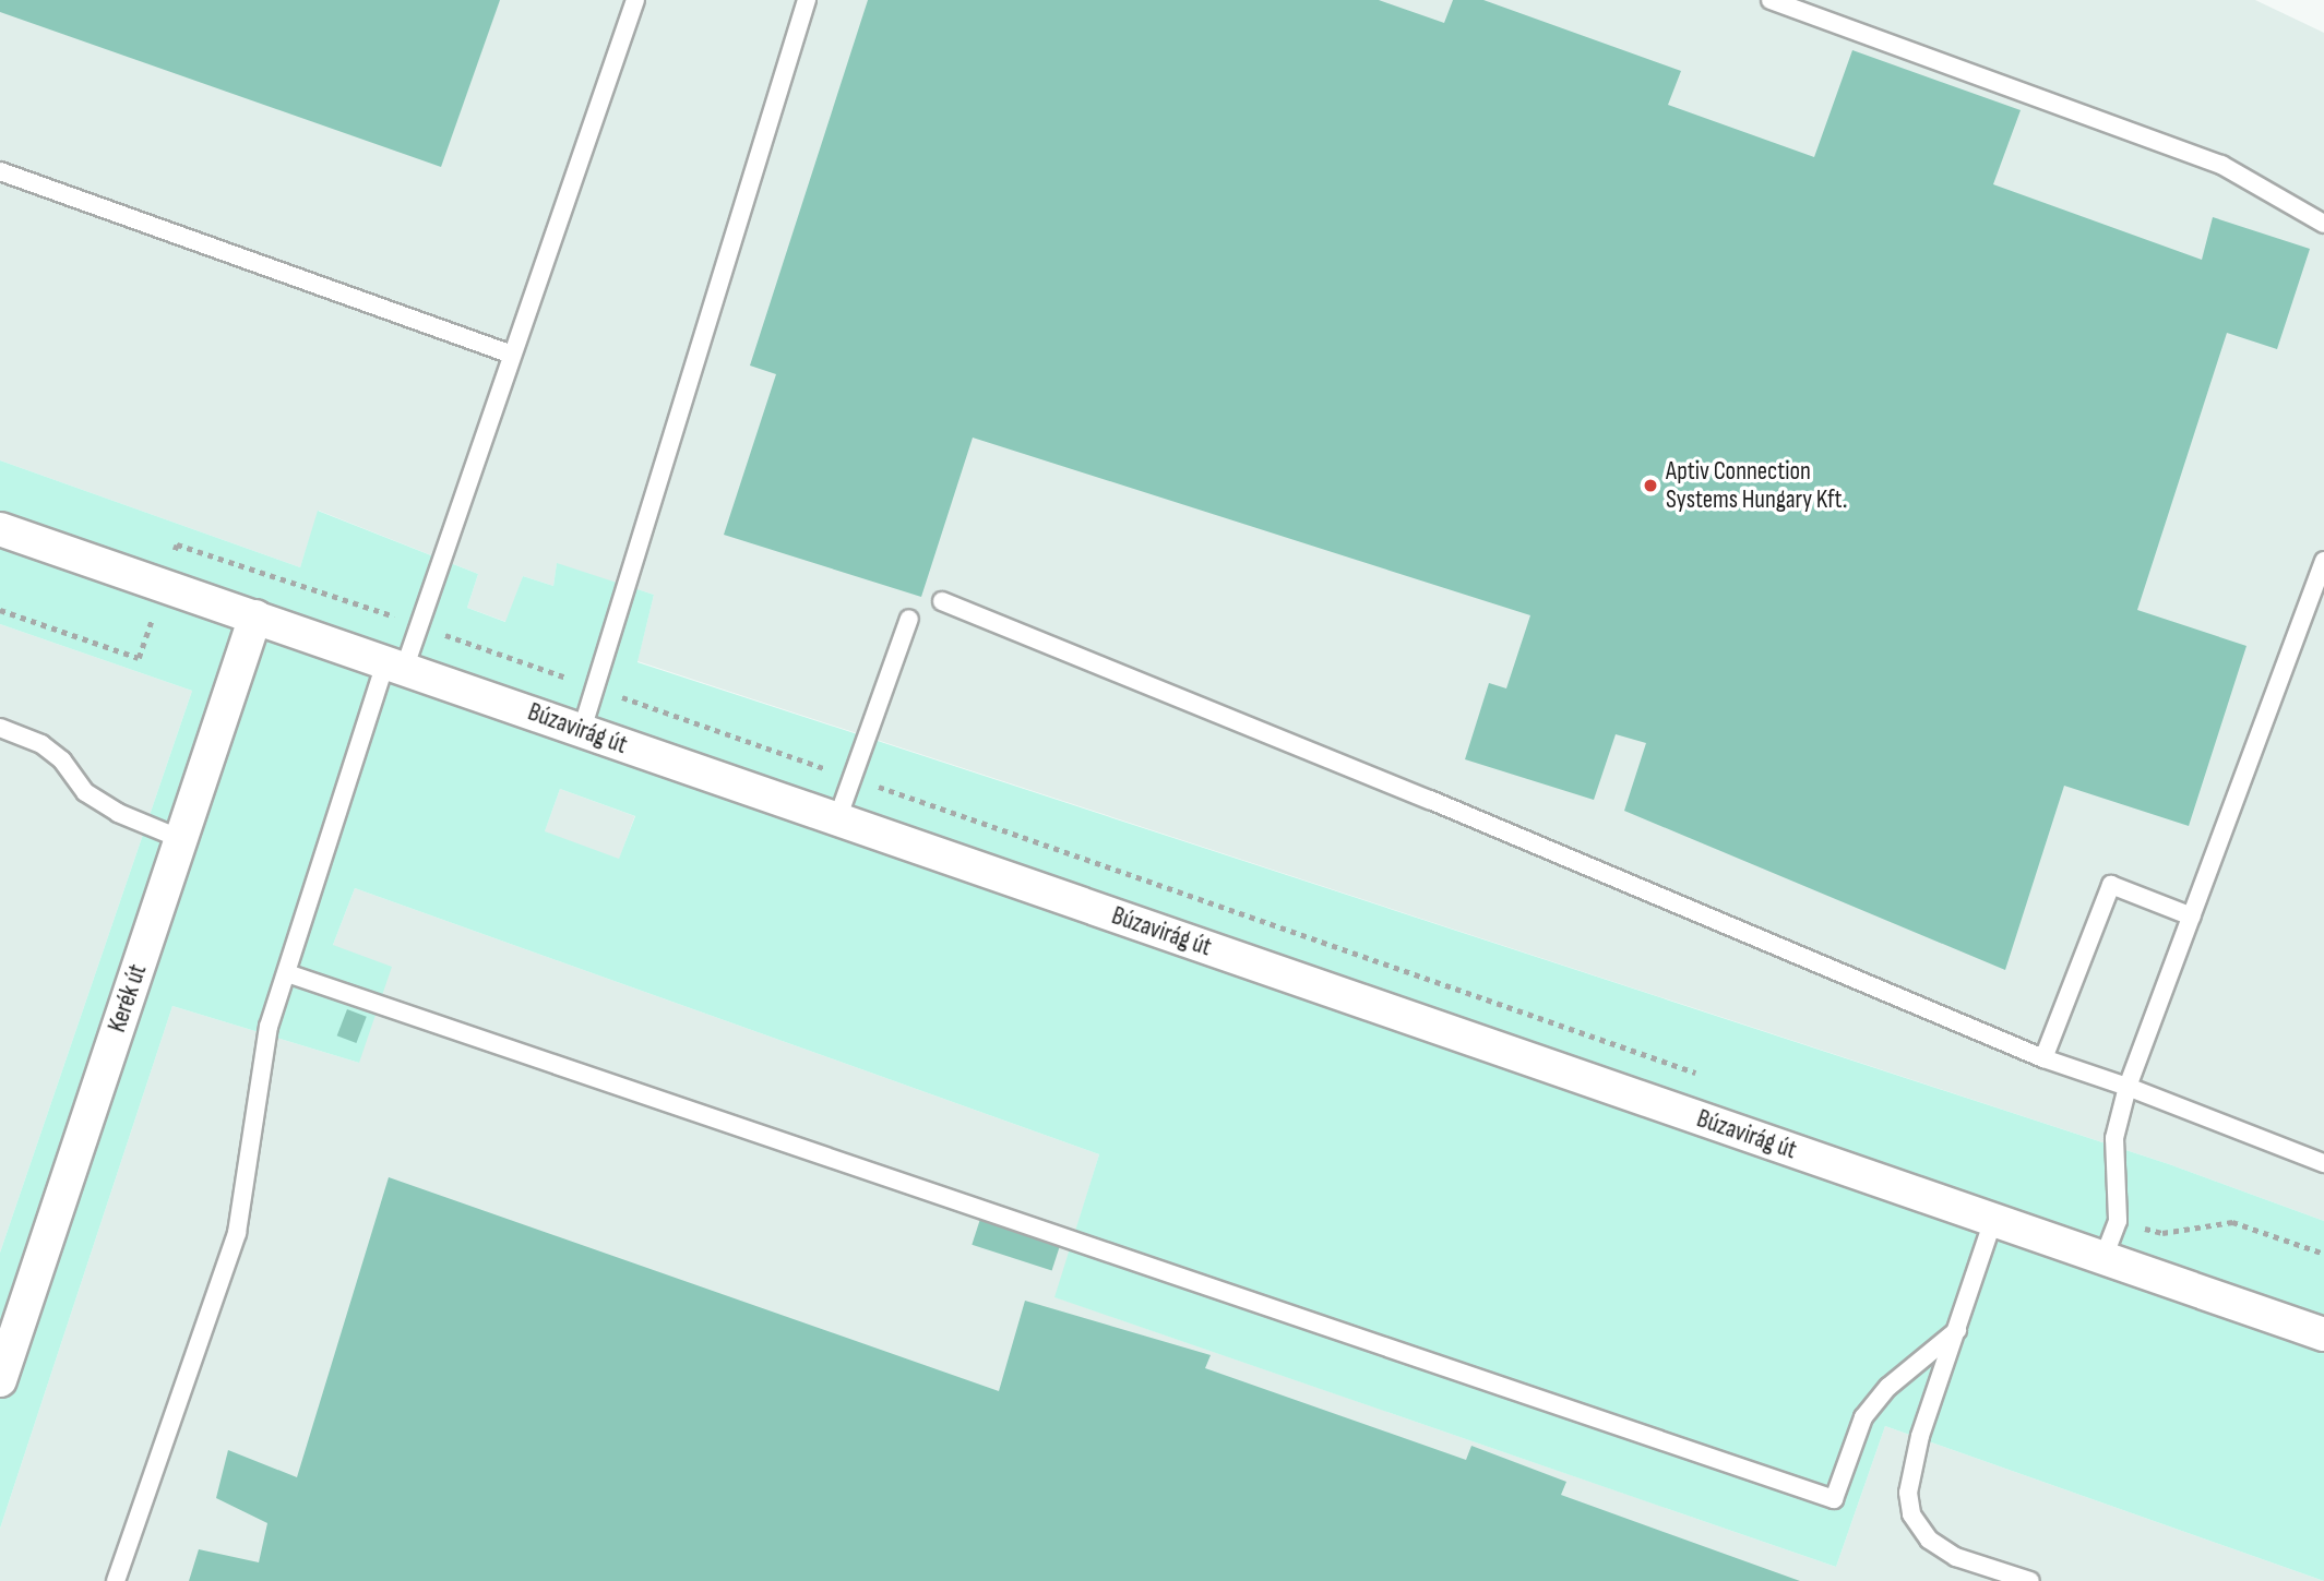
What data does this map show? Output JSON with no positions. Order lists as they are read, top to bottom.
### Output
{
  "streets": {
    "street": ["Búzavirág út", "Kerék út"]
  },
  "crossings": [
    ["Búzavirág út", "Kerék út"]
  ],
  "places": ["Aptiv Connection Systems Hungary Kft."]
}
